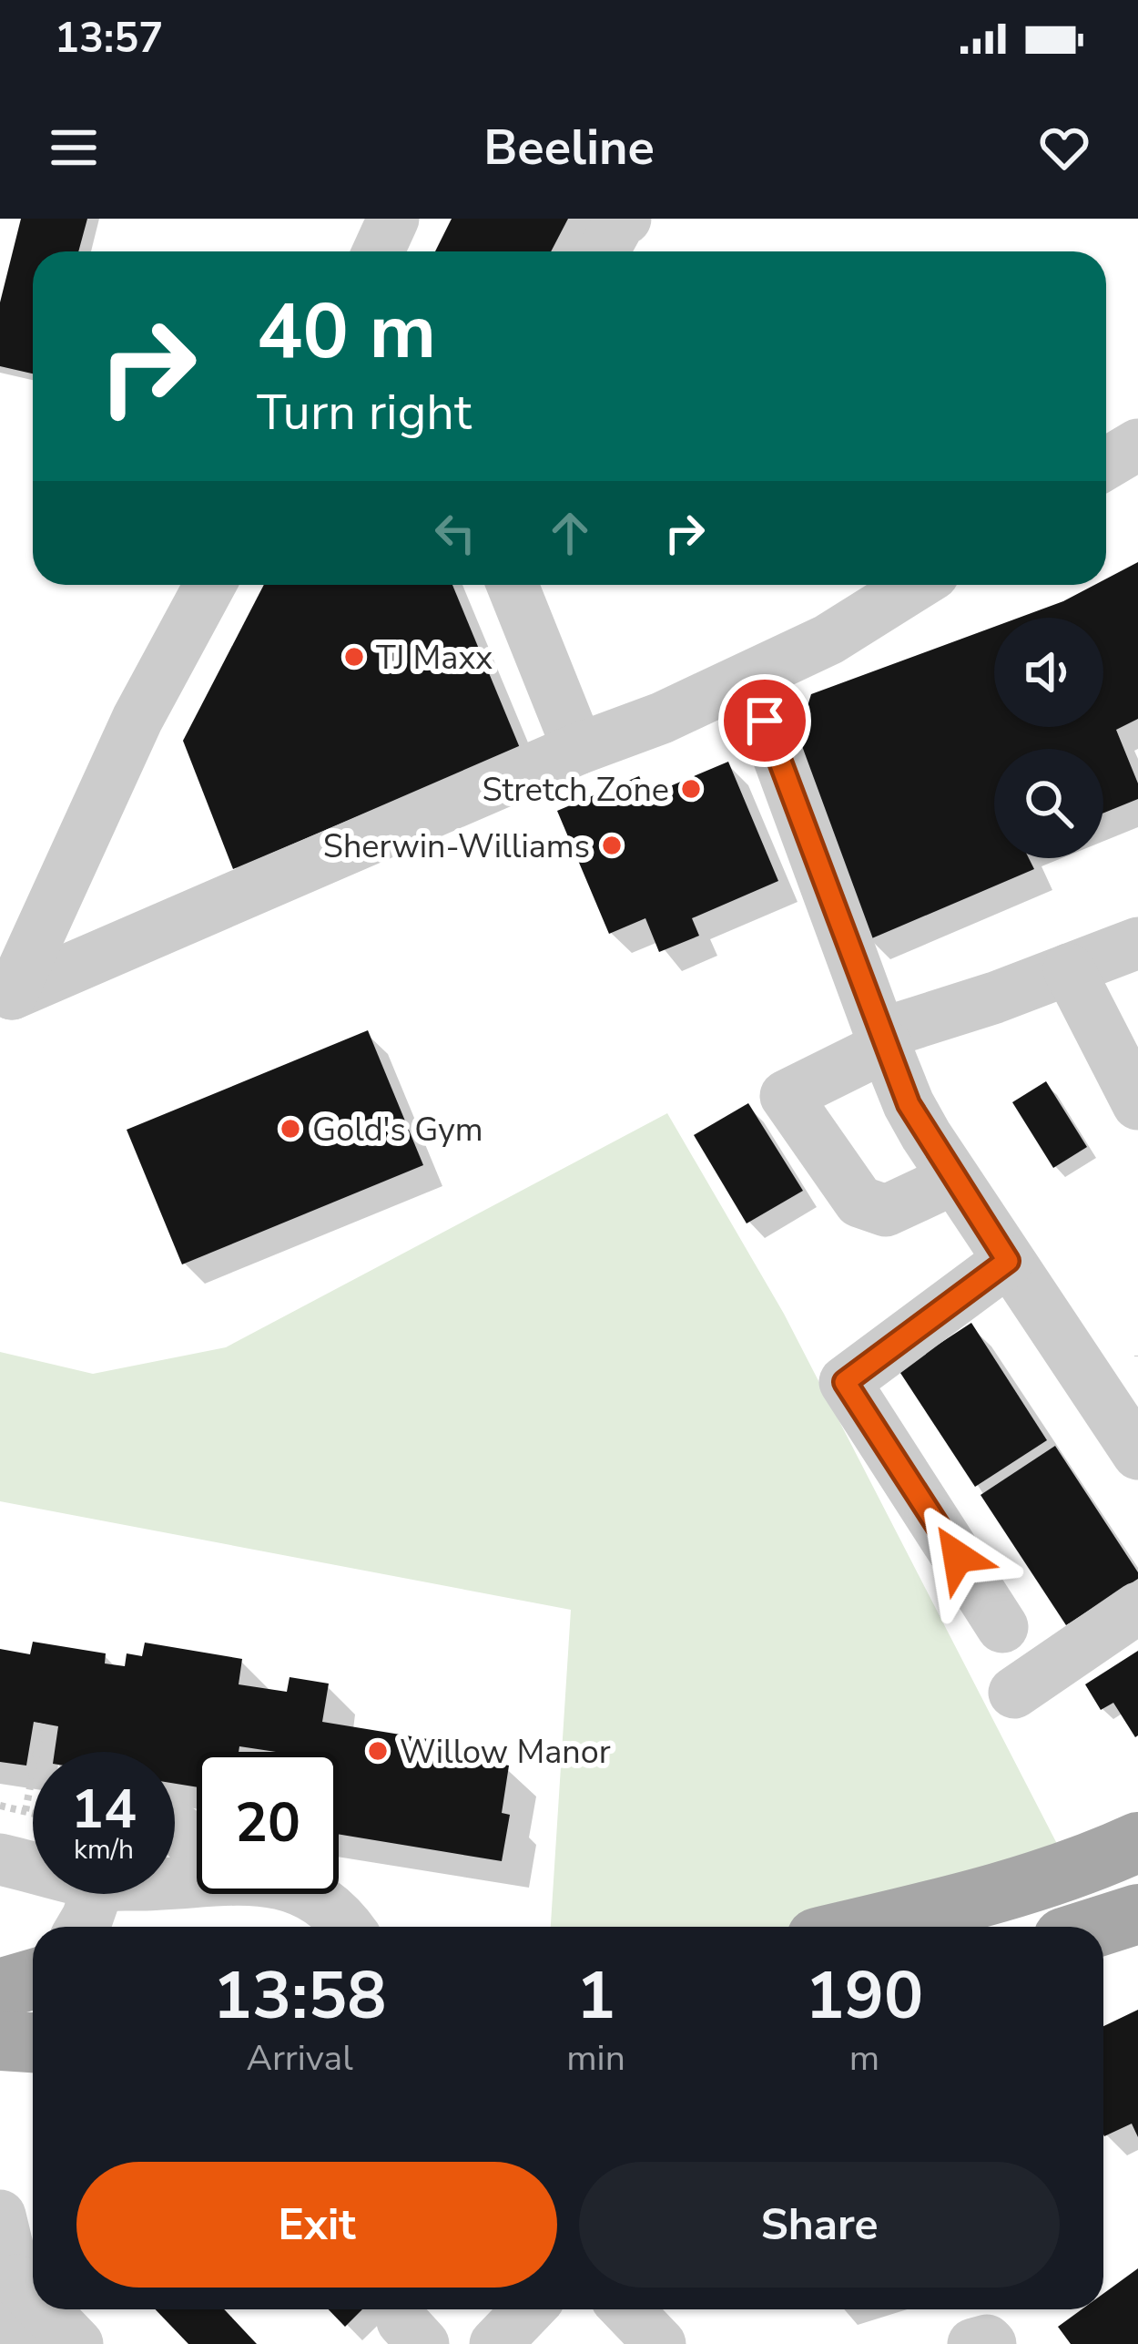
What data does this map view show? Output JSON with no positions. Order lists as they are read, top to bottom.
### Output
{
  "places": [
    "TJ Maxx",
    "Stretch Zone",
    "Sherwin-Williams",
    "Gold's Gym",
    "Willow Manor"
  ],
  "page": {
    "status": "13:57",
    "header": "Beeline",
    "turn": ["40 m", "Turn right"],
    "speed": "14 km/h",
    "limit": "20",
    "eta": [
      "13:58",
      "Arrival",
      "1",
      "min",
      "190",
      "m"
    ],
    "buttons": ["Exit", "Share"]
  }
}
